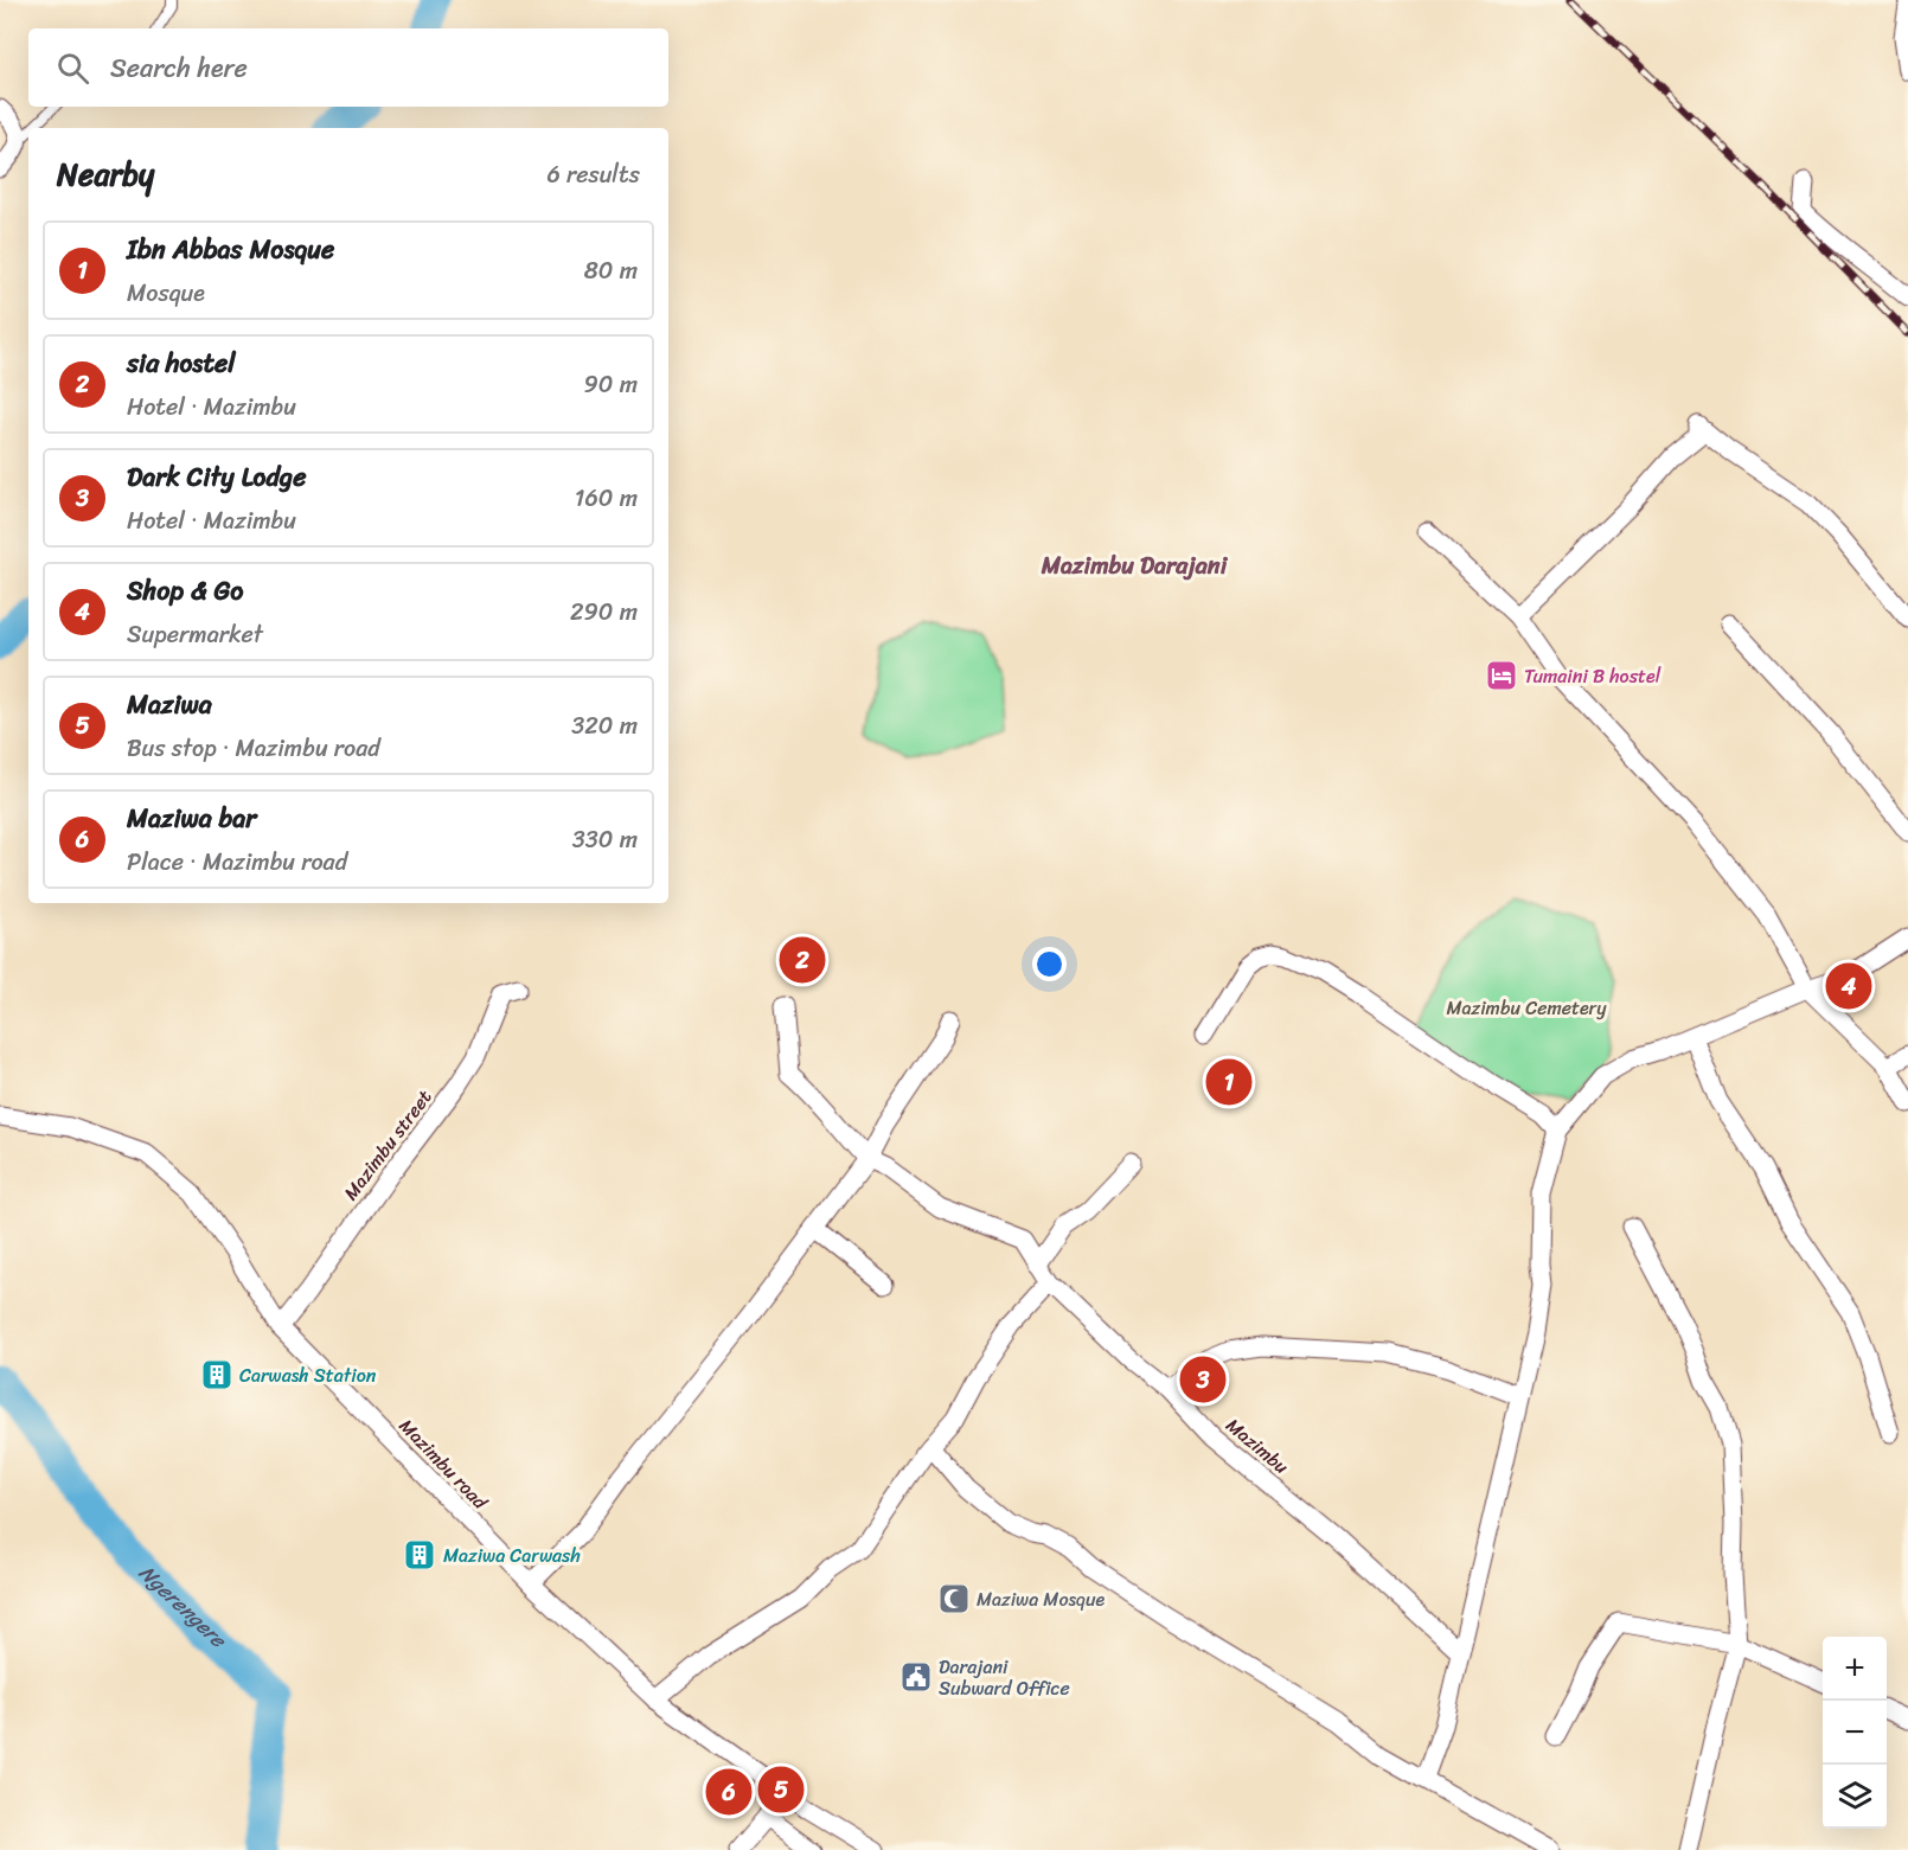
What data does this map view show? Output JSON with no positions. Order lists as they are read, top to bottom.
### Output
{
  "streets": {
    "street": ["Mazimbu street", "Mazimbu", "Mazimbu road"]
  },
  "crossings": [
    ["Mazimbu street", "Mazimbu road"]
  ],
  "districts": ["Mazimbu Darajani"],
  "water": ["Ngerengere"],
  "parks": ["Mazimbu Cemetery"],
  "places": {
    "hotel": ["Tumaini B hostel"],
    "building": ["Carwash Station", "Maziwa Carwash"],
    "mosque": ["Maziwa Mosque"],
    "public building": ["Darajani Subward Office"]
  },
  "page": {
    "search": "Search here",
    "heading": ["Nearby", "6 results"],
    "list": [
      {
        "mark": "1",
        "name": "Ibn Abbas Mosque",
        "note": "Mosque",
        "value": "80 m"
      },
      {
        "mark": "2",
        "name": "sia hostel",
        "note": "Hotel · Mazimbu",
        "value": "90 m"
      },
      {
        "mark": "3",
        "name": "Dark City Lodge",
        "note": "Hotel · Mazimbu",
        "value": "160 m"
      },
      {
        "mark": "4",
        "name": "Shop & Go",
        "note": "Supermarket",
        "value": "290 m"
      },
      {
        "mark": "5",
        "name": "Maziwa",
        "note": "Bus stop · Mazimbu road",
        "value": "320 m"
      },
      {
        "mark": "6",
        "name": "Maziwa bar",
        "note": "Place · Mazimbu road",
        "value": "330 m"
      }
    ],
    "pins": [
      "2",
      "4",
      "1",
      "3",
      "5",
      "6"
    ],
    "map_buttons": ["+", "−"]
  }
}
